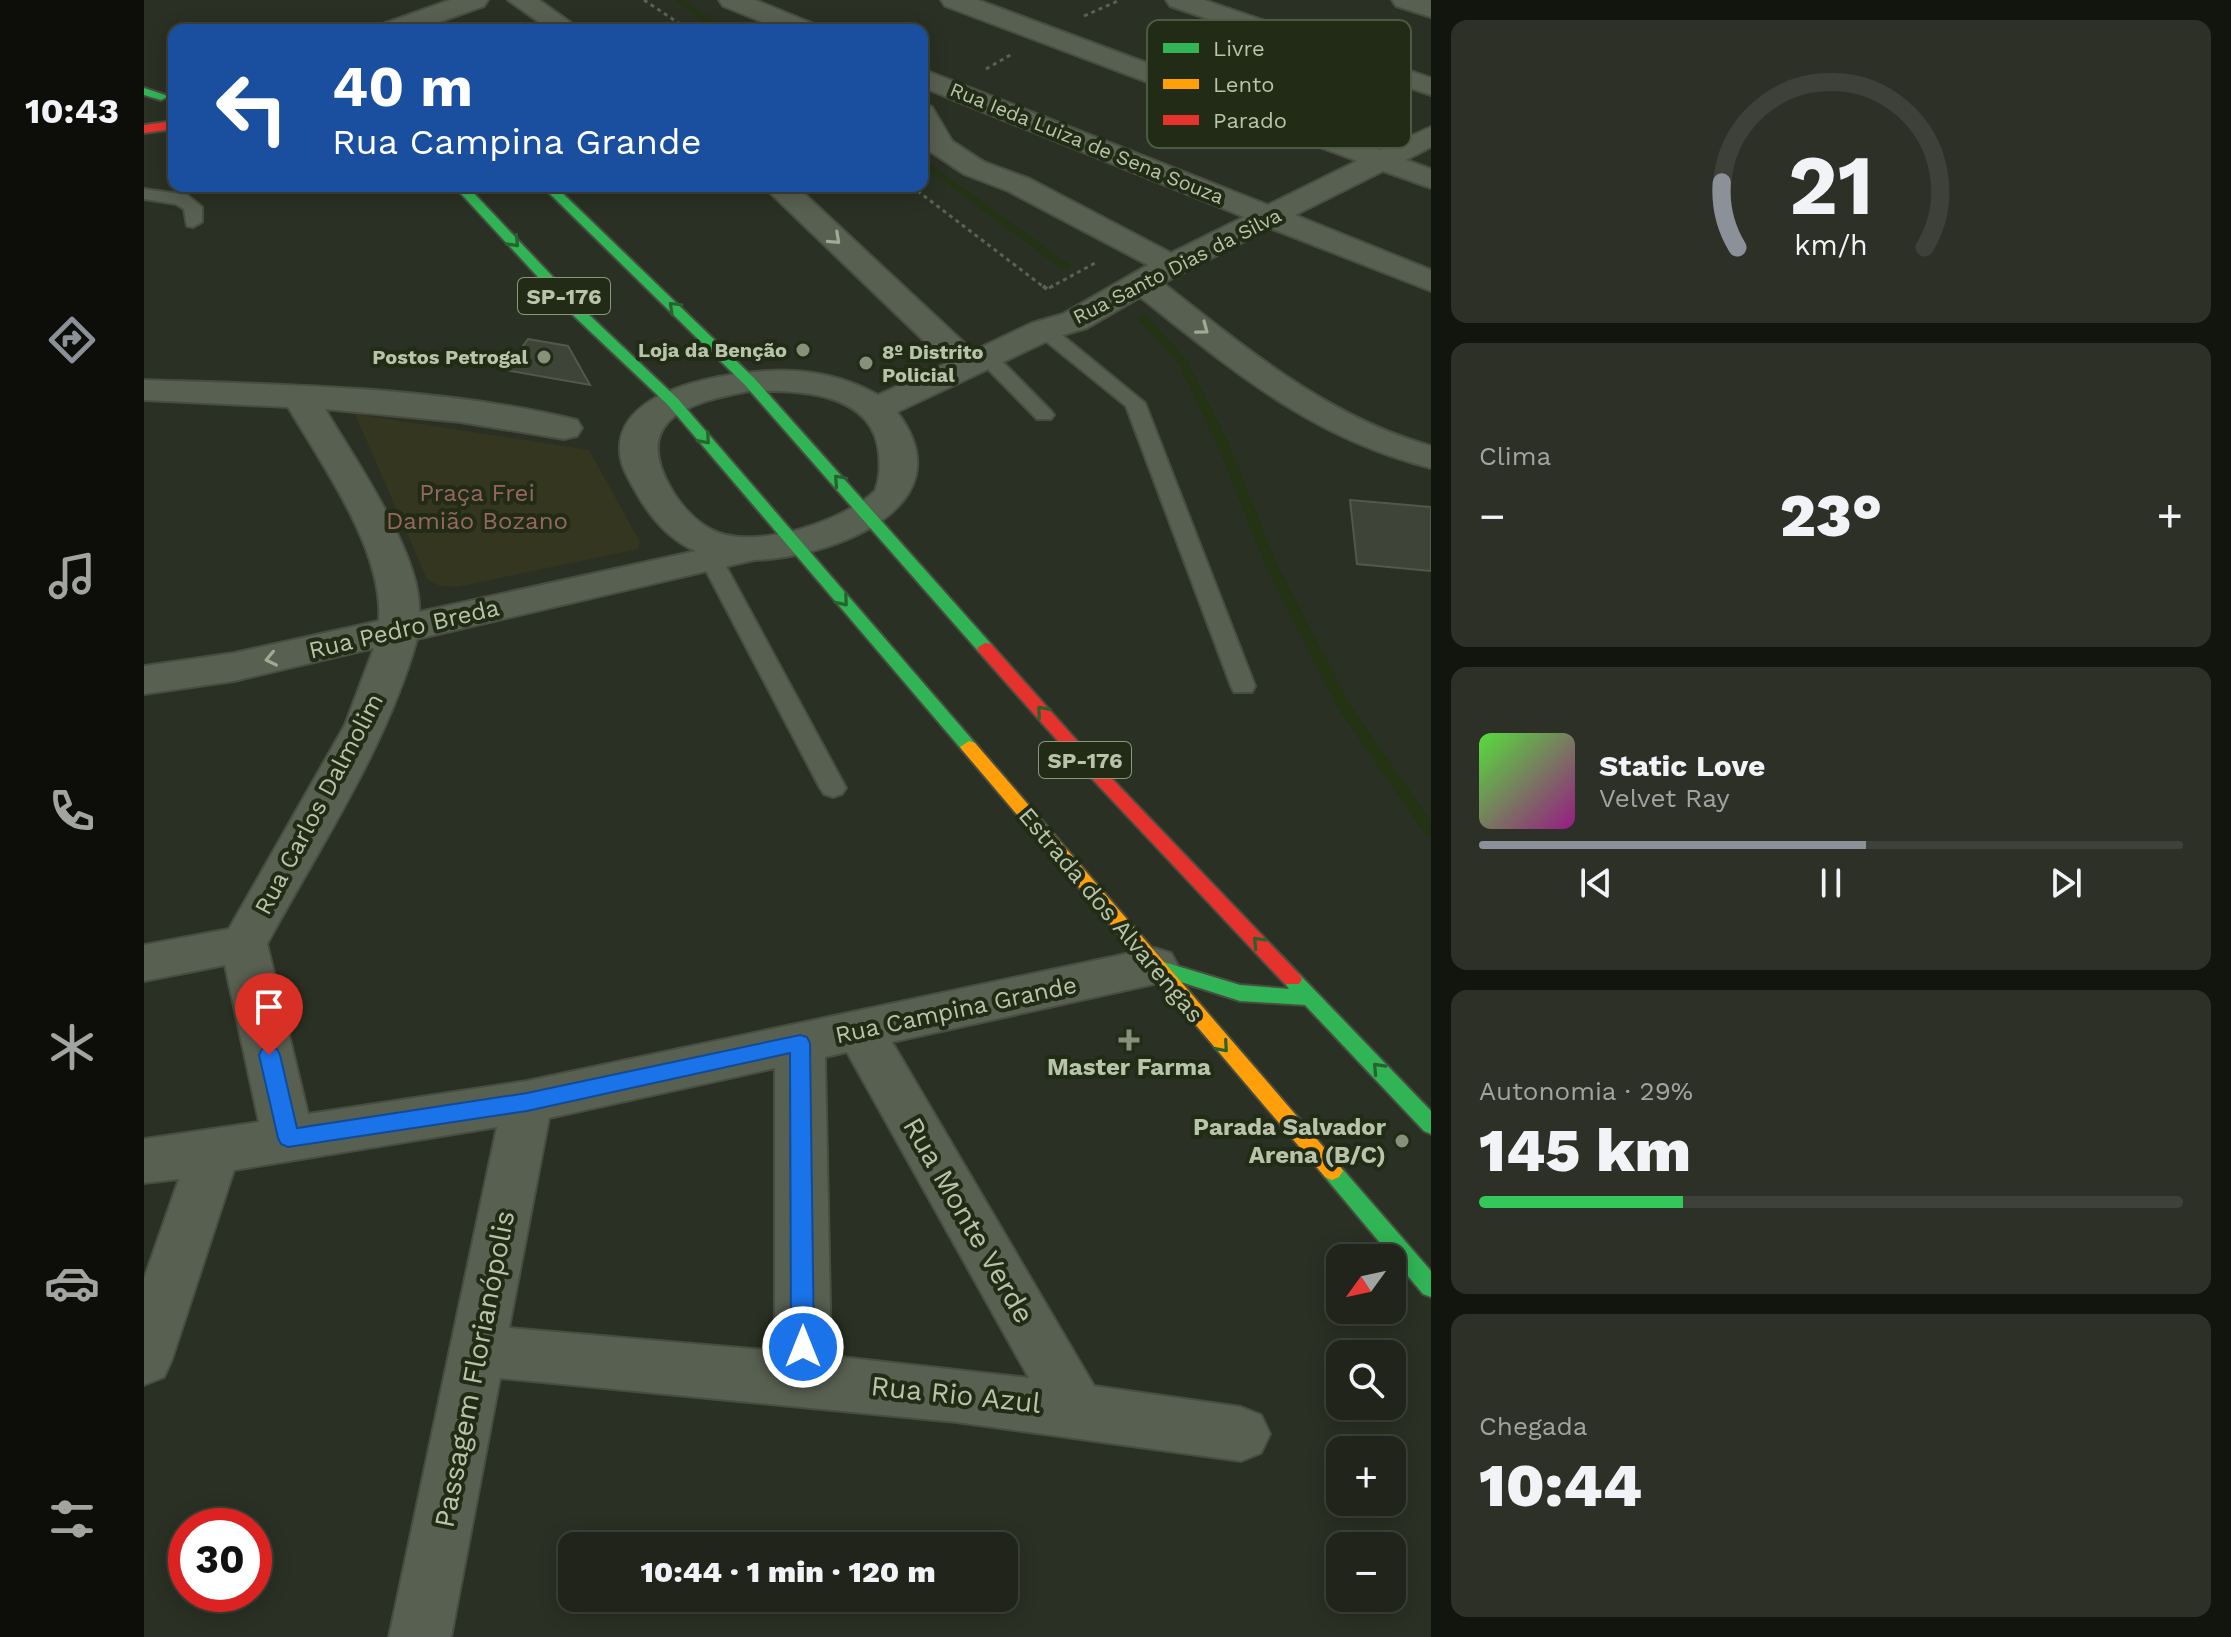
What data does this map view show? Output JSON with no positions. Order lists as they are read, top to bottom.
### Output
{
  "streets": {
    "main road": ["SP-176", "Estrada dos Alvarengas"],
    "street": [
      "Rua Ieda Luiza de Sena Souza",
      "Rua Santo Dias da Silva",
      "Rua Pedro Breda",
      "Rua Carlos Dalmolim",
      "Rua Campina Grande",
      "Rua Monte Verde",
      "Passagem Florianópolis",
      "Rua Rio Azul"
    ]
  },
  "crossings": [
    ["Rua Ieda Luiza de Sena Souza", "Rua Santo Dias da Silva"],
    ["Rua Pedro Breda", "Rua Carlos Dalmolim"],
    ["Rua Pedro Breda", "Estrada dos Alvarengas"],
    ["Estrada dos Alvarengas", "Rua Campina Grande"],
    ["Rua Campina Grande", "Rua Monte Verde"],
    ["Rua Campina Grande", "Passagem Florianópolis"],
    ["Rua Monte Verde", "Rua Rio Azul"],
    ["Passagem Florianópolis", "Rua Rio Azul"]
  ],
  "parks": ["Praça Frei Damião Bozano"],
  "places": {
    "other": [
      "Loja da Benção",
      "Postos Petrogal",
      "8º Distrito Policial",
      "Parada Salvador Arena (B/C)"
    ],
    "health": ["Master Farma"]
  },
  "legend": ["Livre", "Lento", "Parado"],
  "north": "bottom left",
  "page": {
    "tabs": "10:43",
    "turn": ["40 m", "Rua Campina Grande"],
    "tile": [
      "Clima",
      ["Autonomia · 29%", "145 km"],
      ["Chegada", "10:44"]
    ],
    "heat": ["−", "23°", "+"],
    "song": ["Static Love", "Velvet Ray"],
    "map_buttons": ["+", "−"],
    "limit": "30",
    "trip": "10:44 · 1 min · 120 m",
    "gauge": ["21", "km/h"]
  }
}
